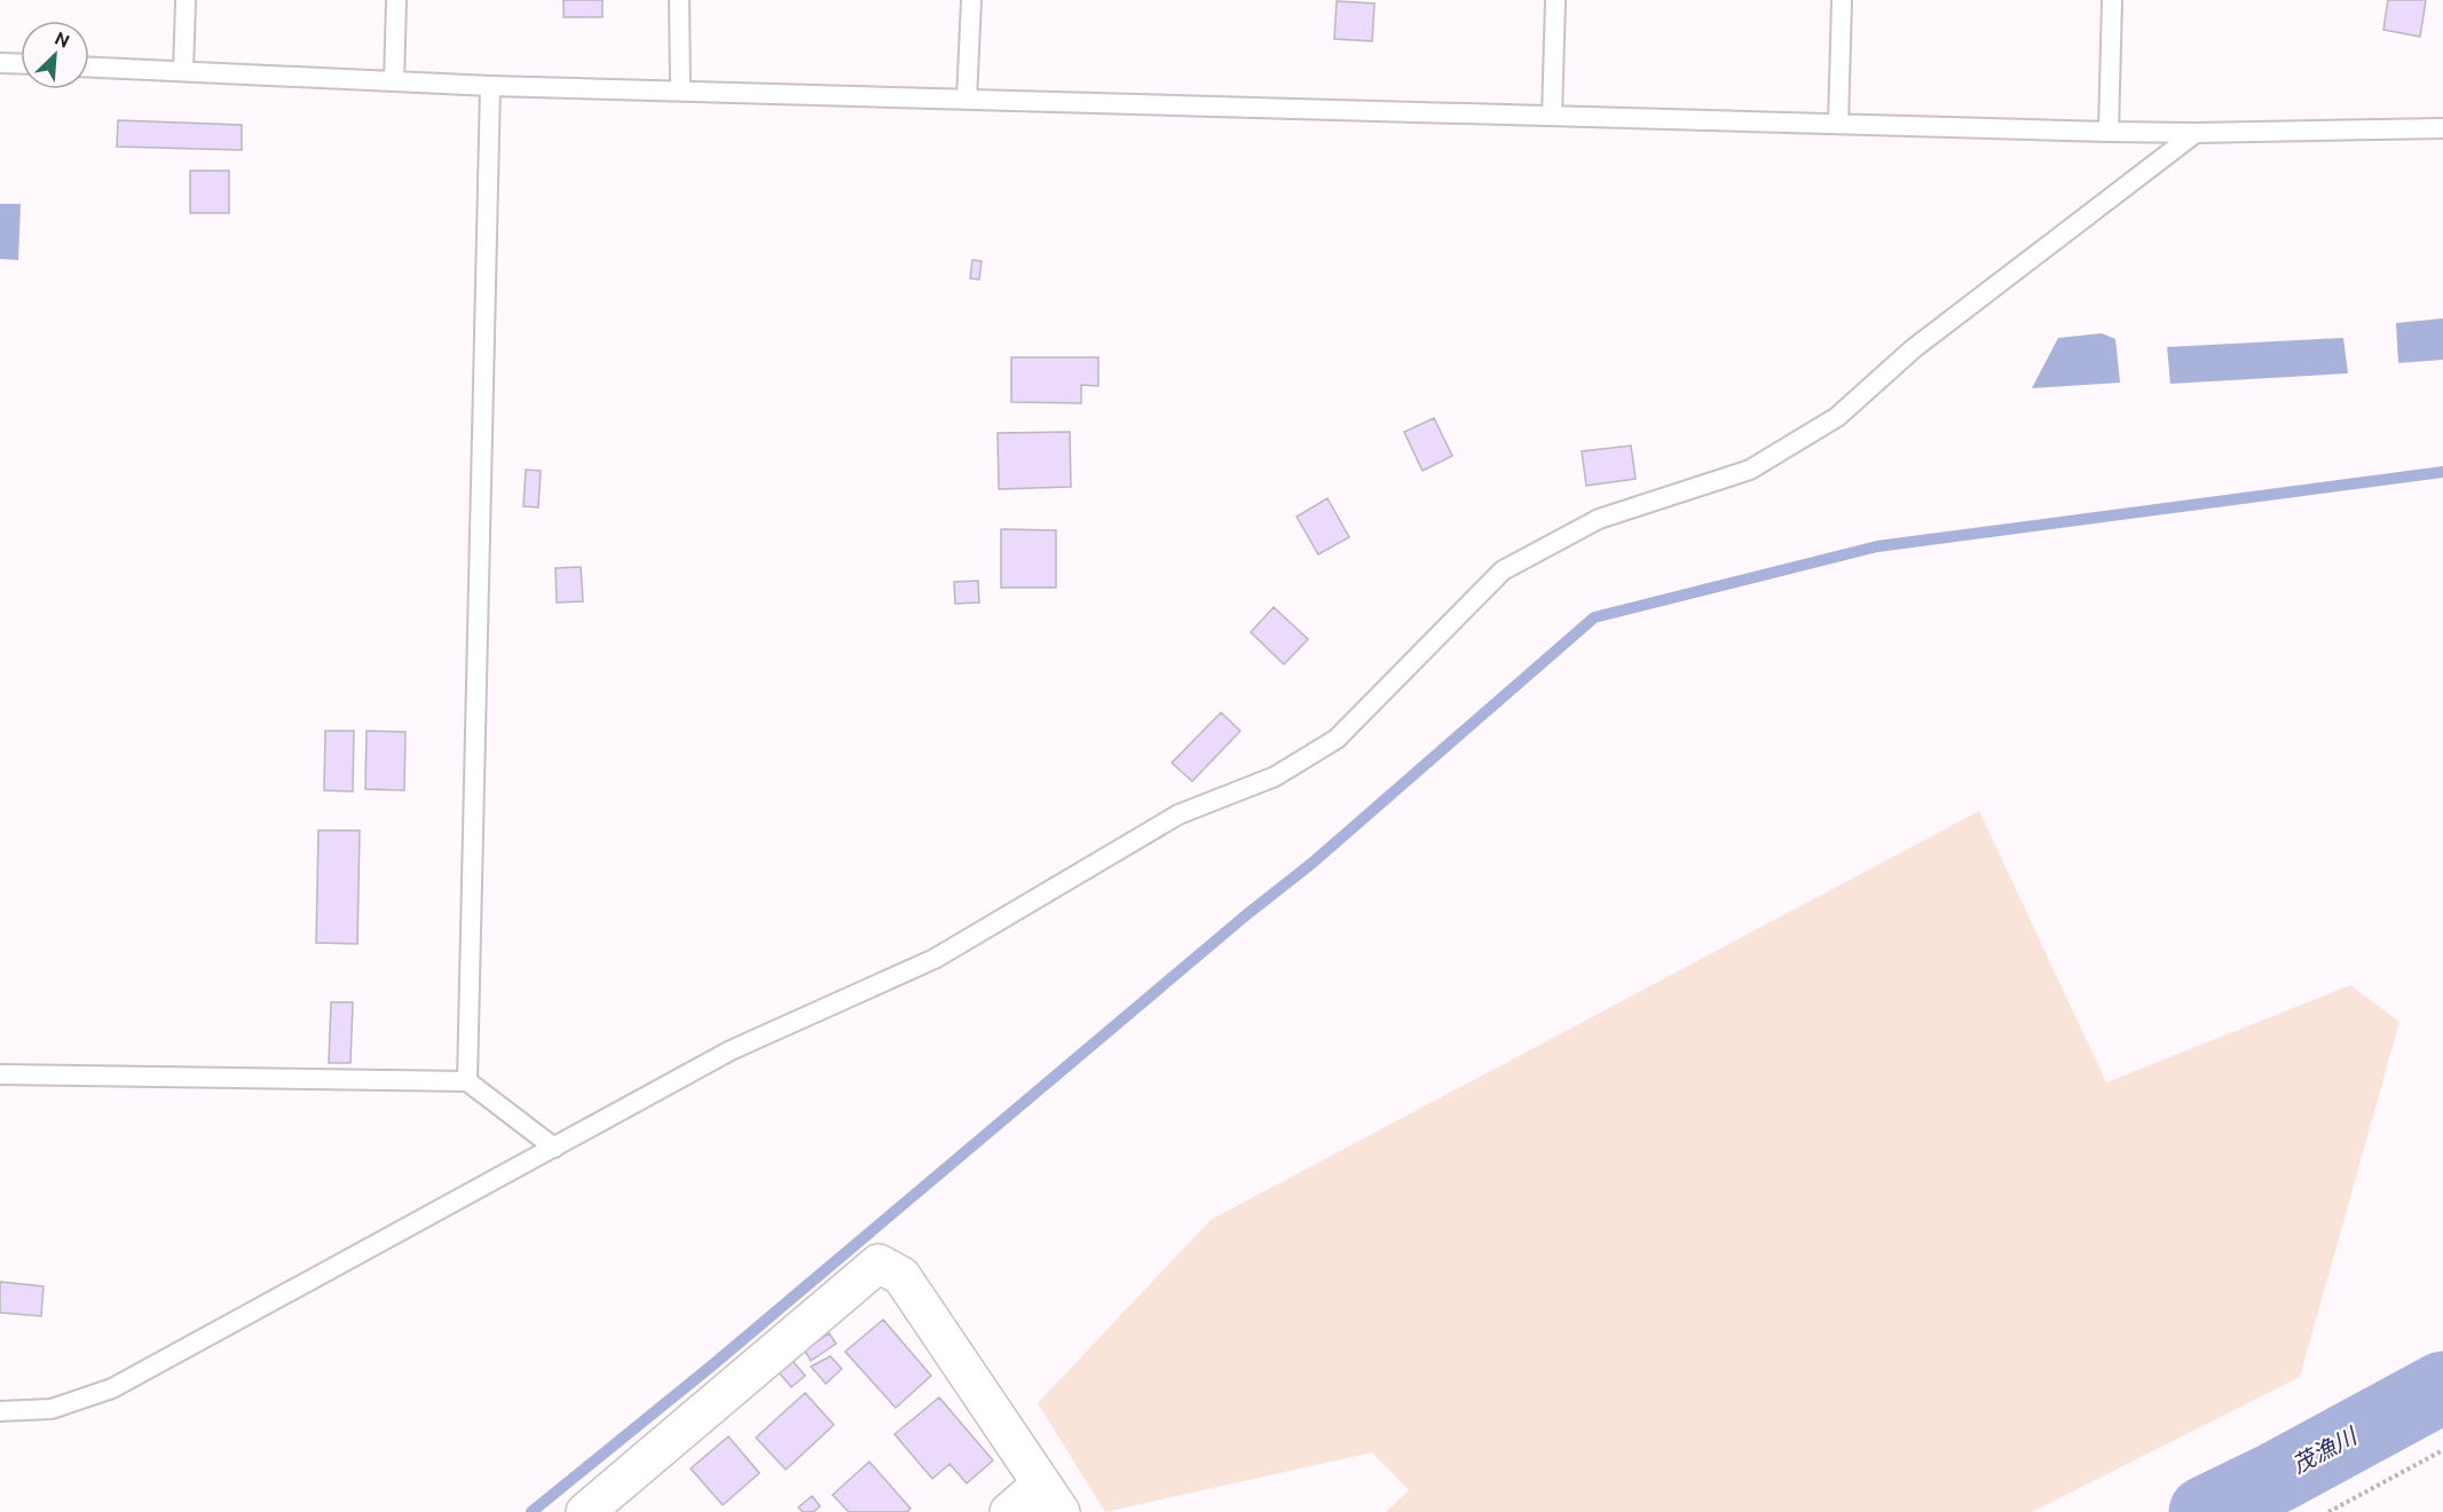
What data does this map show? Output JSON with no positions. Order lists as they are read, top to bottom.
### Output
{
  "water": ["茂漁川"],
  "north": "top right"
}
